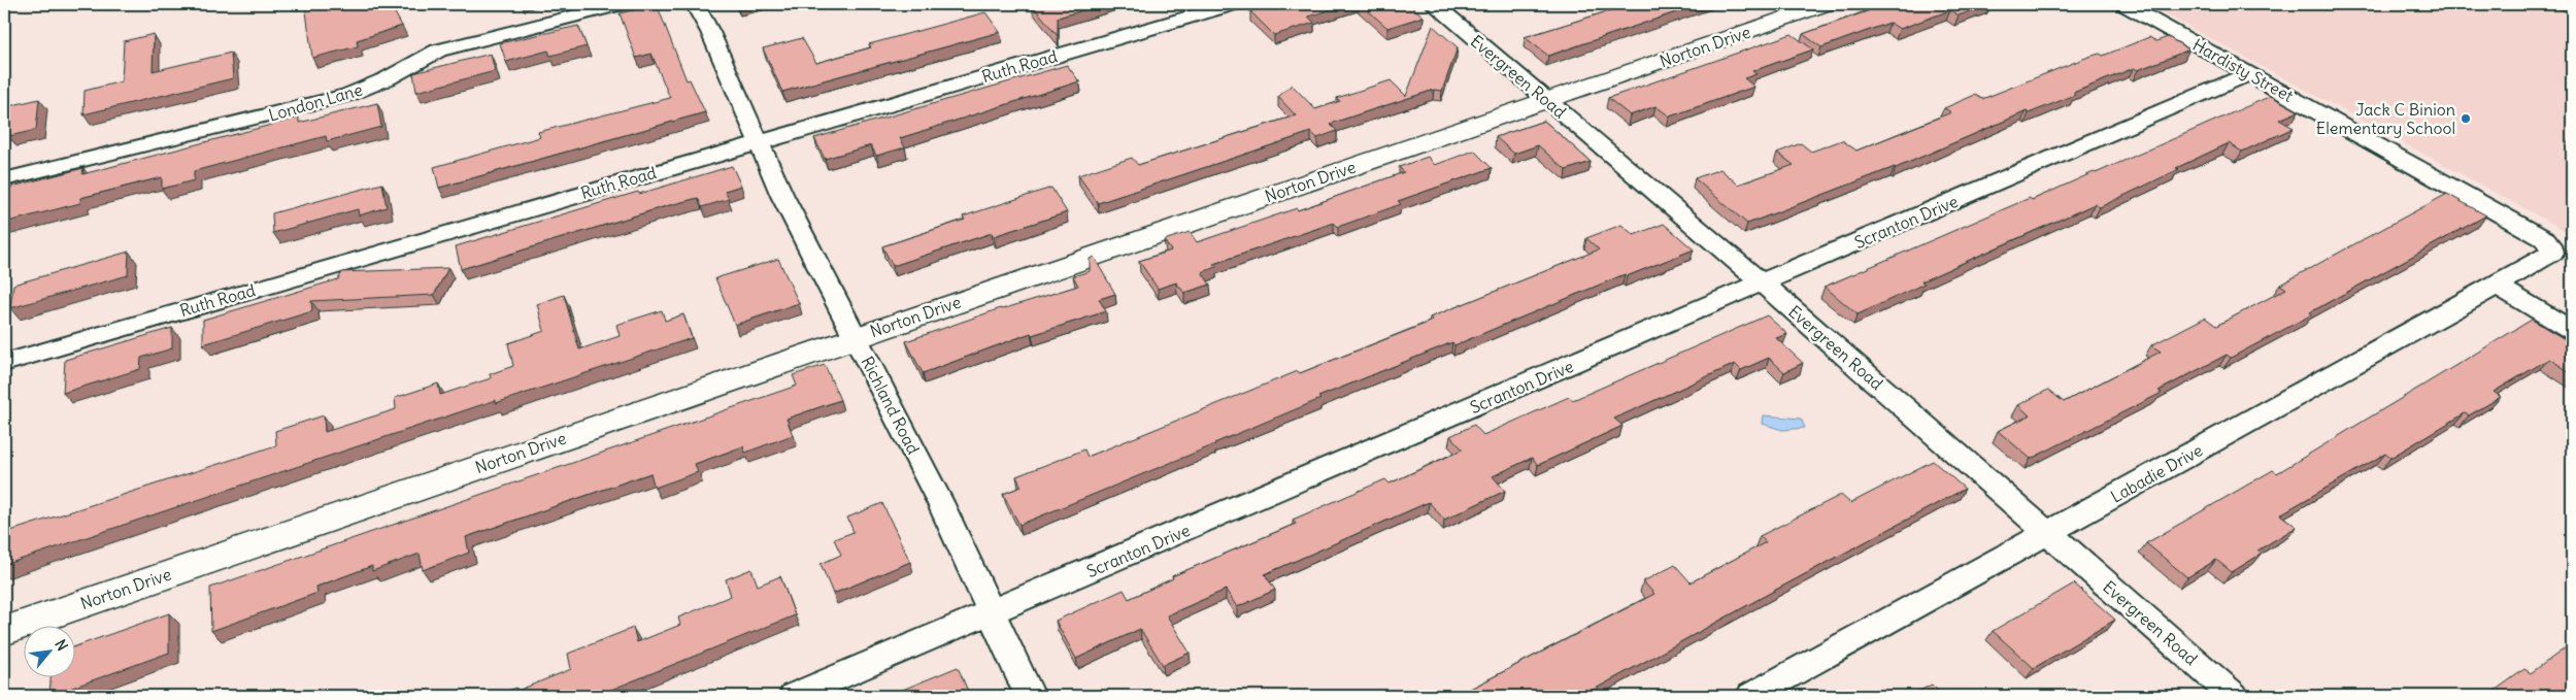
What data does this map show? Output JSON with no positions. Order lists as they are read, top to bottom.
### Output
{
  "streets": {
    "street": [
      "Norton Drive",
      "Ruth Road",
      "Hardisty Street",
      "Evergreen Road",
      "London Lane",
      "Scranton Drive",
      "Richland Road",
      "Labadie Drive"
    ]
  },
  "crossings": [
    ["Norton Drive", "Evergreen Road"],
    ["Norton Drive", "Richland Road"],
    ["Ruth Road", "Richland Road"],
    ["Hardisty Street", "Scranton Drive"],
    ["Hardisty Street", "Labadie Drive"],
    ["Evergreen Road", "Scranton Drive"],
    ["Evergreen Road", "Labadie Drive"],
    ["Scranton Drive", "Richland Road"]
  ],
  "places": ["Jack C Binion Elementary School"],
  "north": "top right"
}
